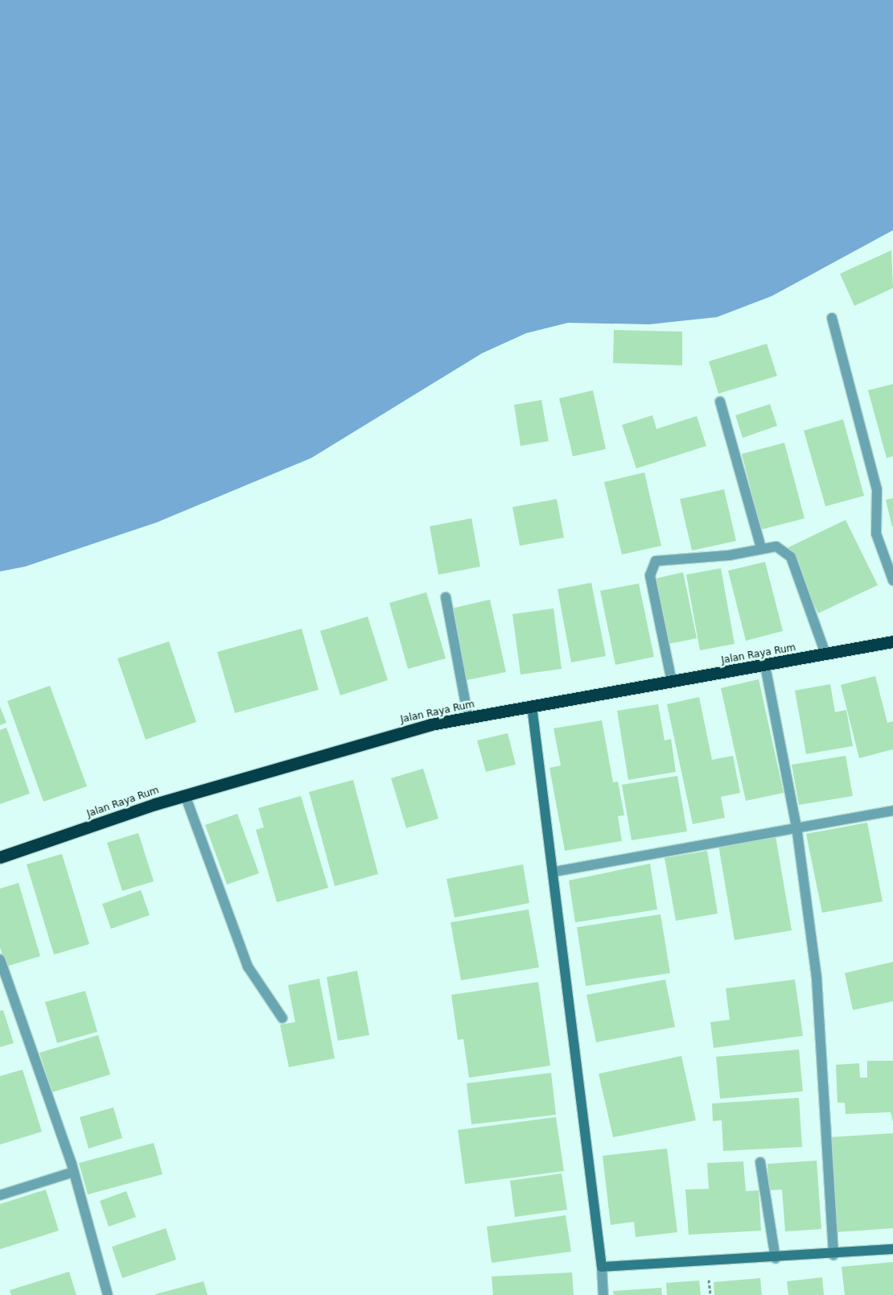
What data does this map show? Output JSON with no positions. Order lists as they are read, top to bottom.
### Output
{
  "streets": {
    "highway": ["Jalan Raya Rum"]
  }
}
